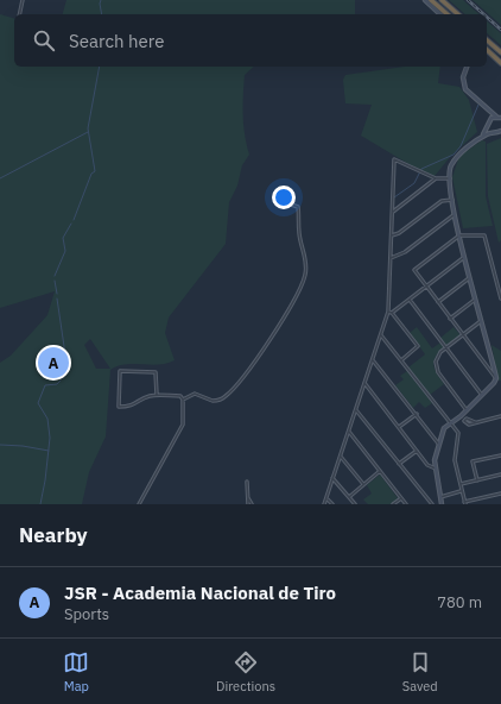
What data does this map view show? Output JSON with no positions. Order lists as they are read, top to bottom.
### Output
{
  "page": {
    "search": "Search here",
    "pins": "A",
    "heading": "Nearby",
    "list": [
      {
        "mark": "A",
        "name": "JSR - Academia Nacional de Tiro",
        "note": "Sports",
        "value": "780 m"
      }
    ],
    "nav": ["Map", "Directions", "Saved"]
  }
}
